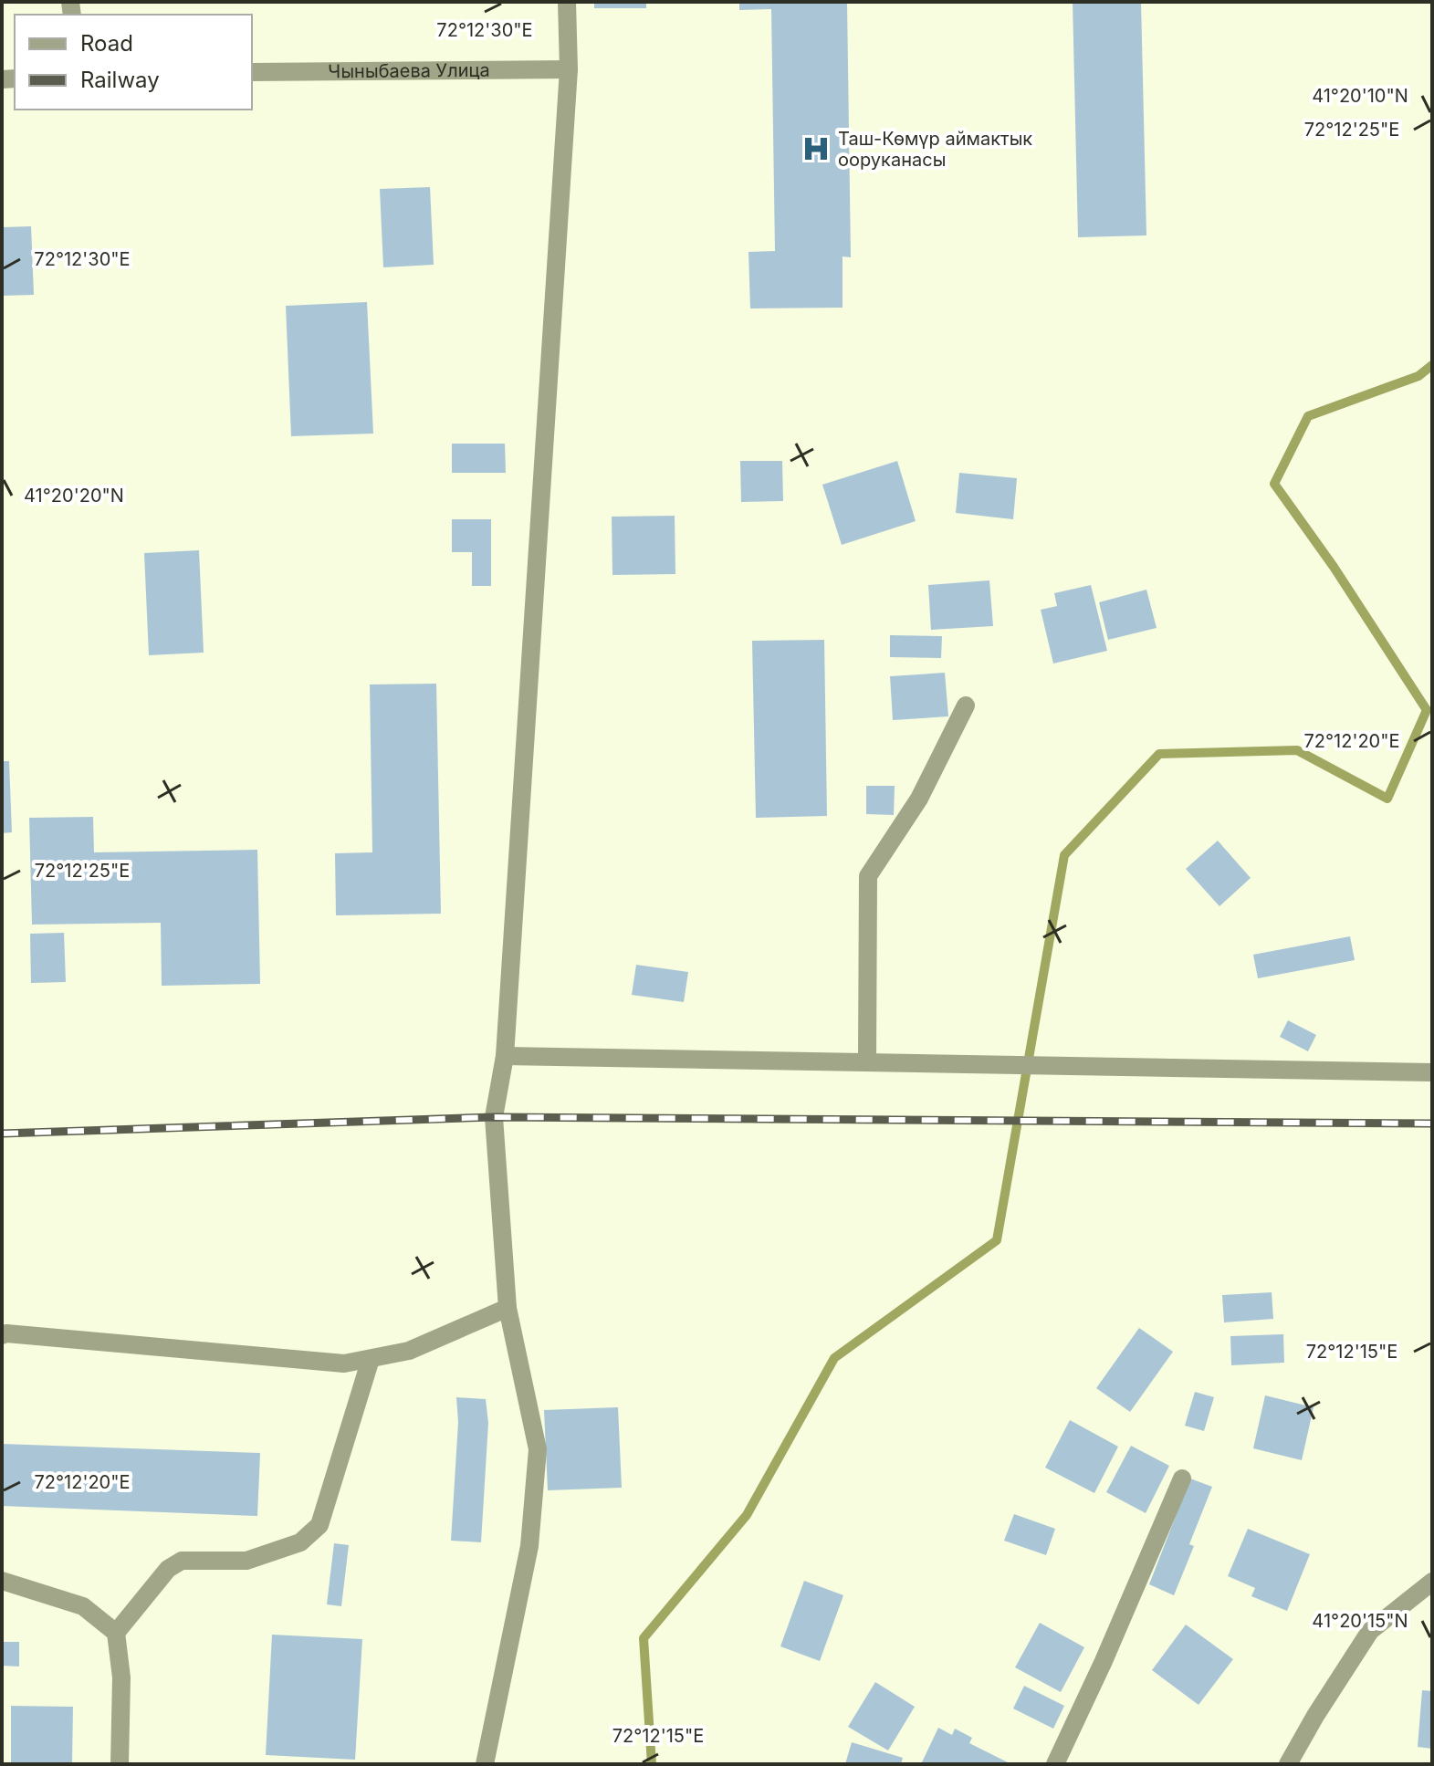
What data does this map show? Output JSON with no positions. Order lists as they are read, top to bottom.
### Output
{
  "streets": {
    "street": ["Чыныбаева Улица"]
  },
  "places": {
    "hospital": ["Таш-Көмүр аймактык ооруканасы"]
  },
  "legend": ["Road", "Railway"],
  "coordinates": [
    "72°12'30\"E",
    "41°20'10\"N",
    "72°12'25\"E",
    "41°20'20\"N",
    "72°12'20\"E",
    "72°12'15\"E",
    "41°20'15\"N"
  ]
}
